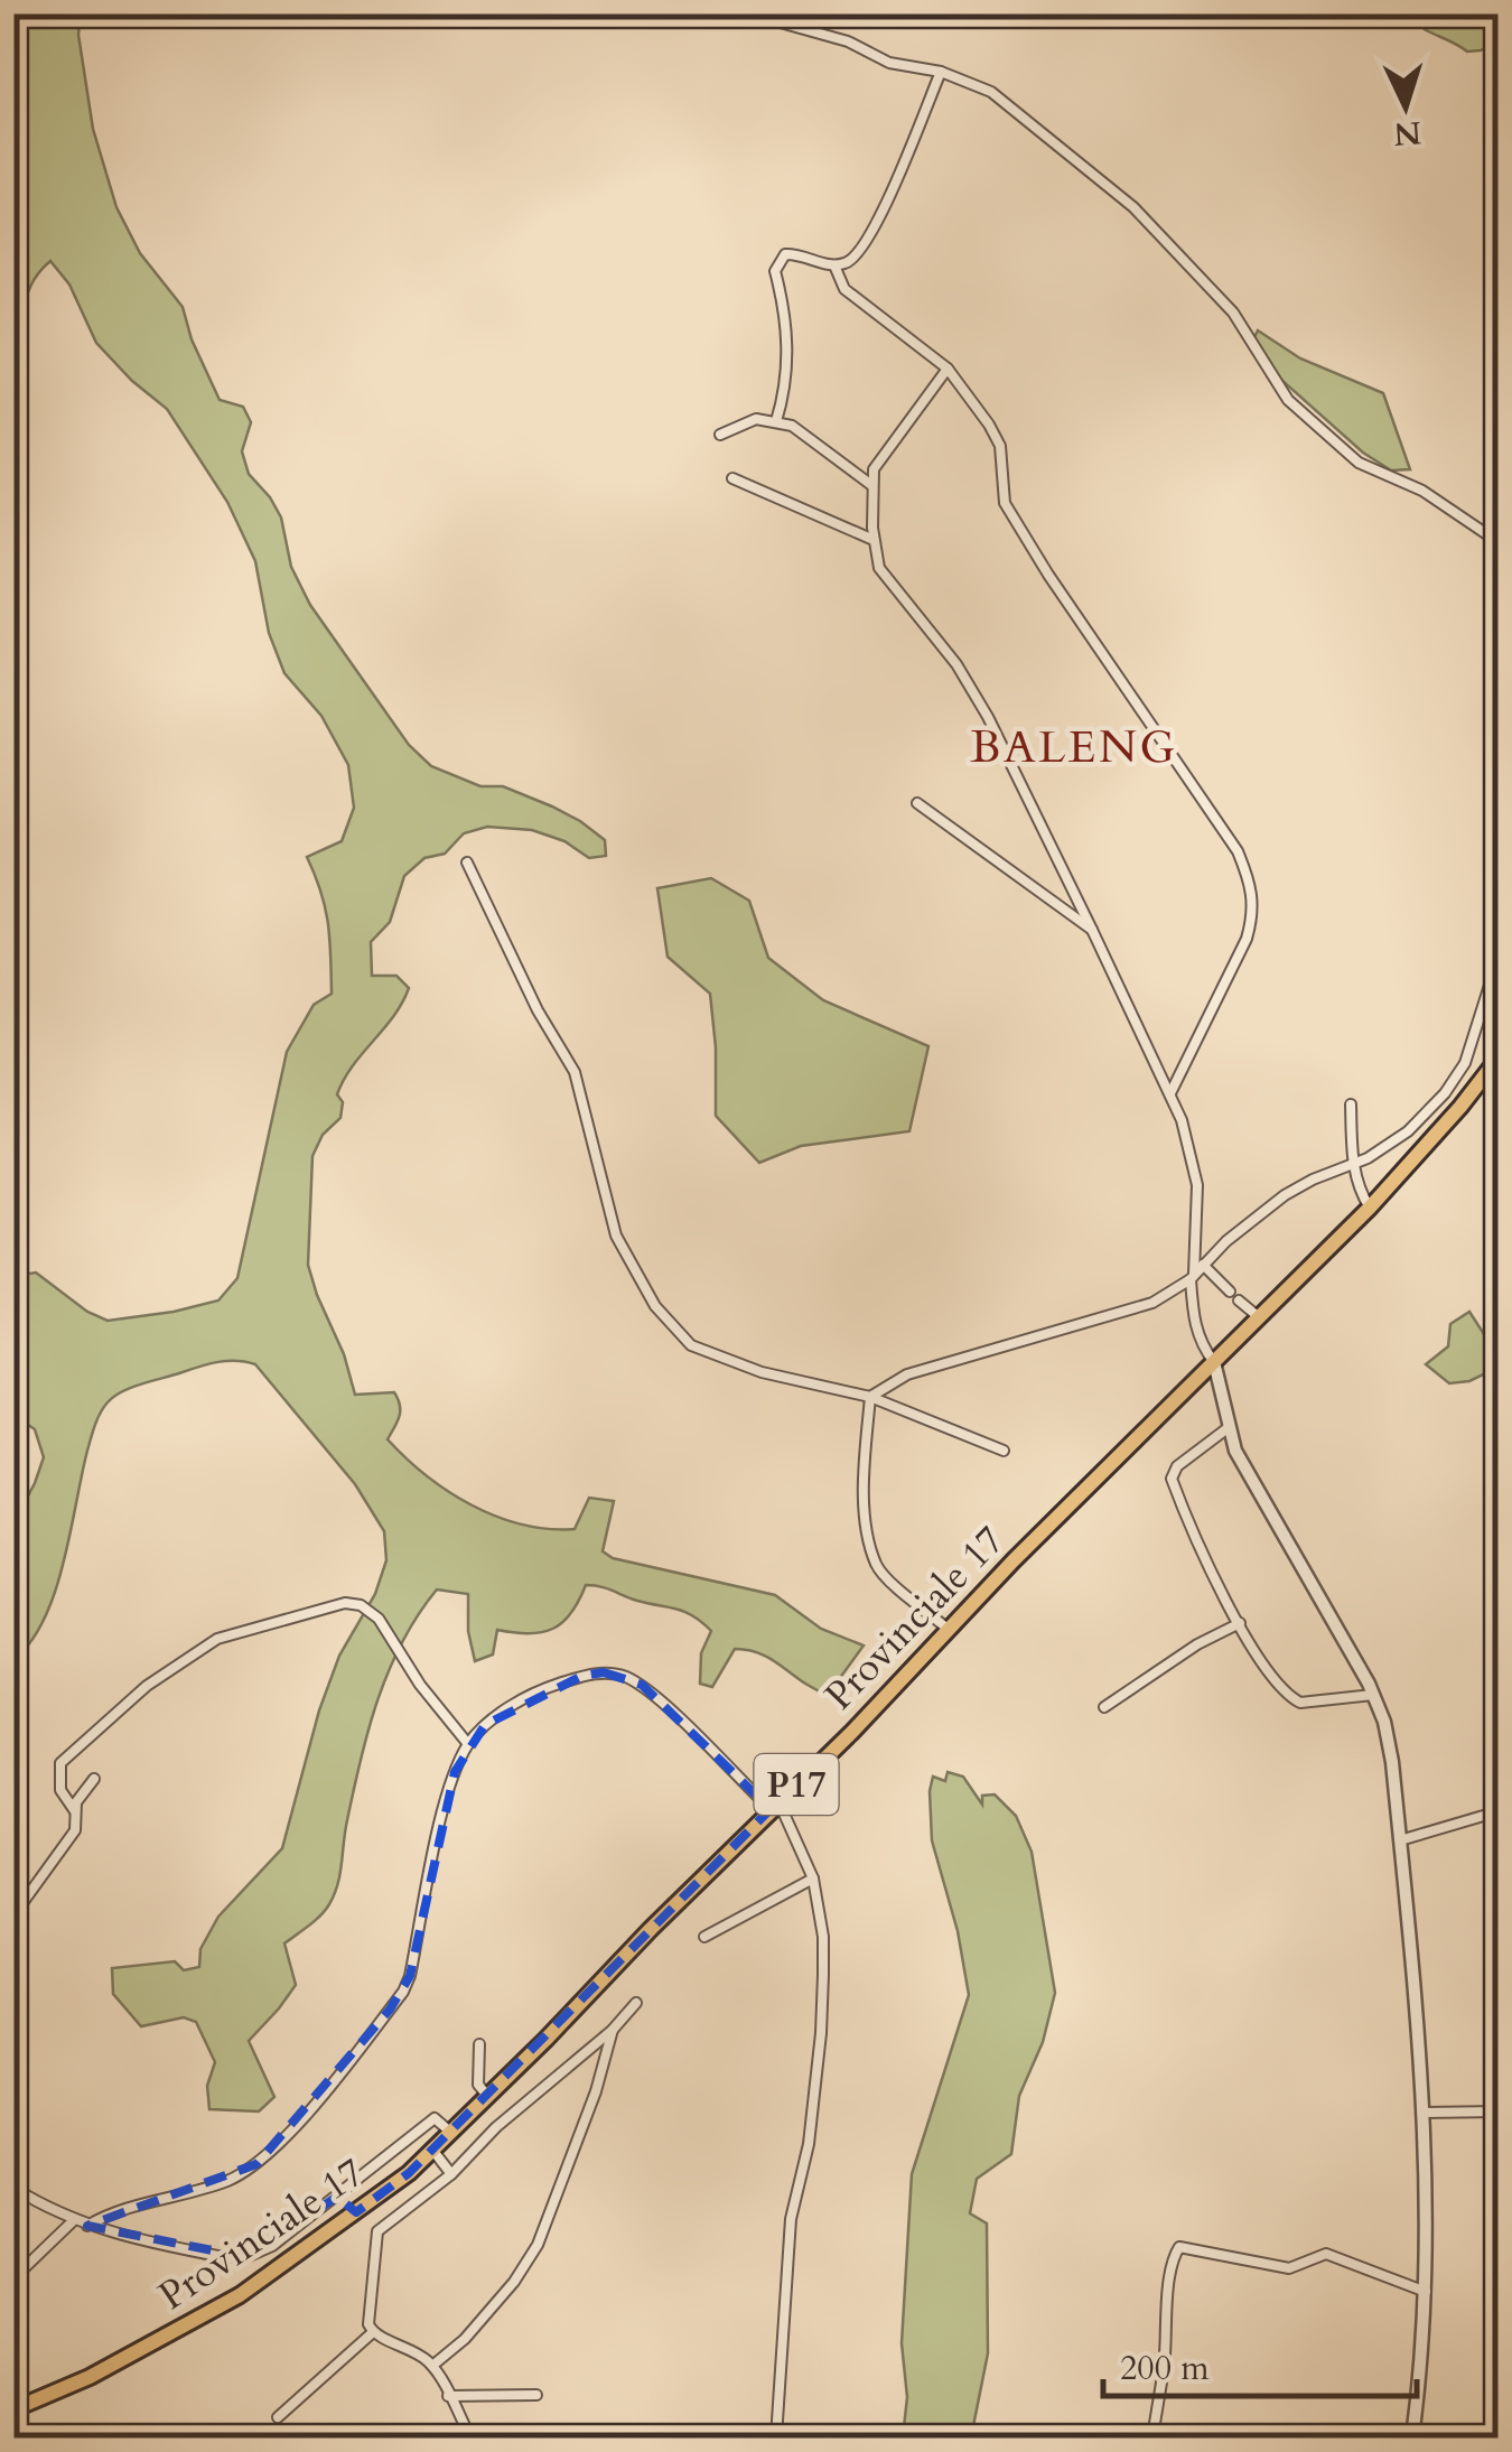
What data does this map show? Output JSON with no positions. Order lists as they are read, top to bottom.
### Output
{
  "streets": {
    "main road": ["Provinciale 17", "P17"]
  },
  "districts": ["BALENG"],
  "scale_bar": "200 m",
  "north": "bottom"
}
